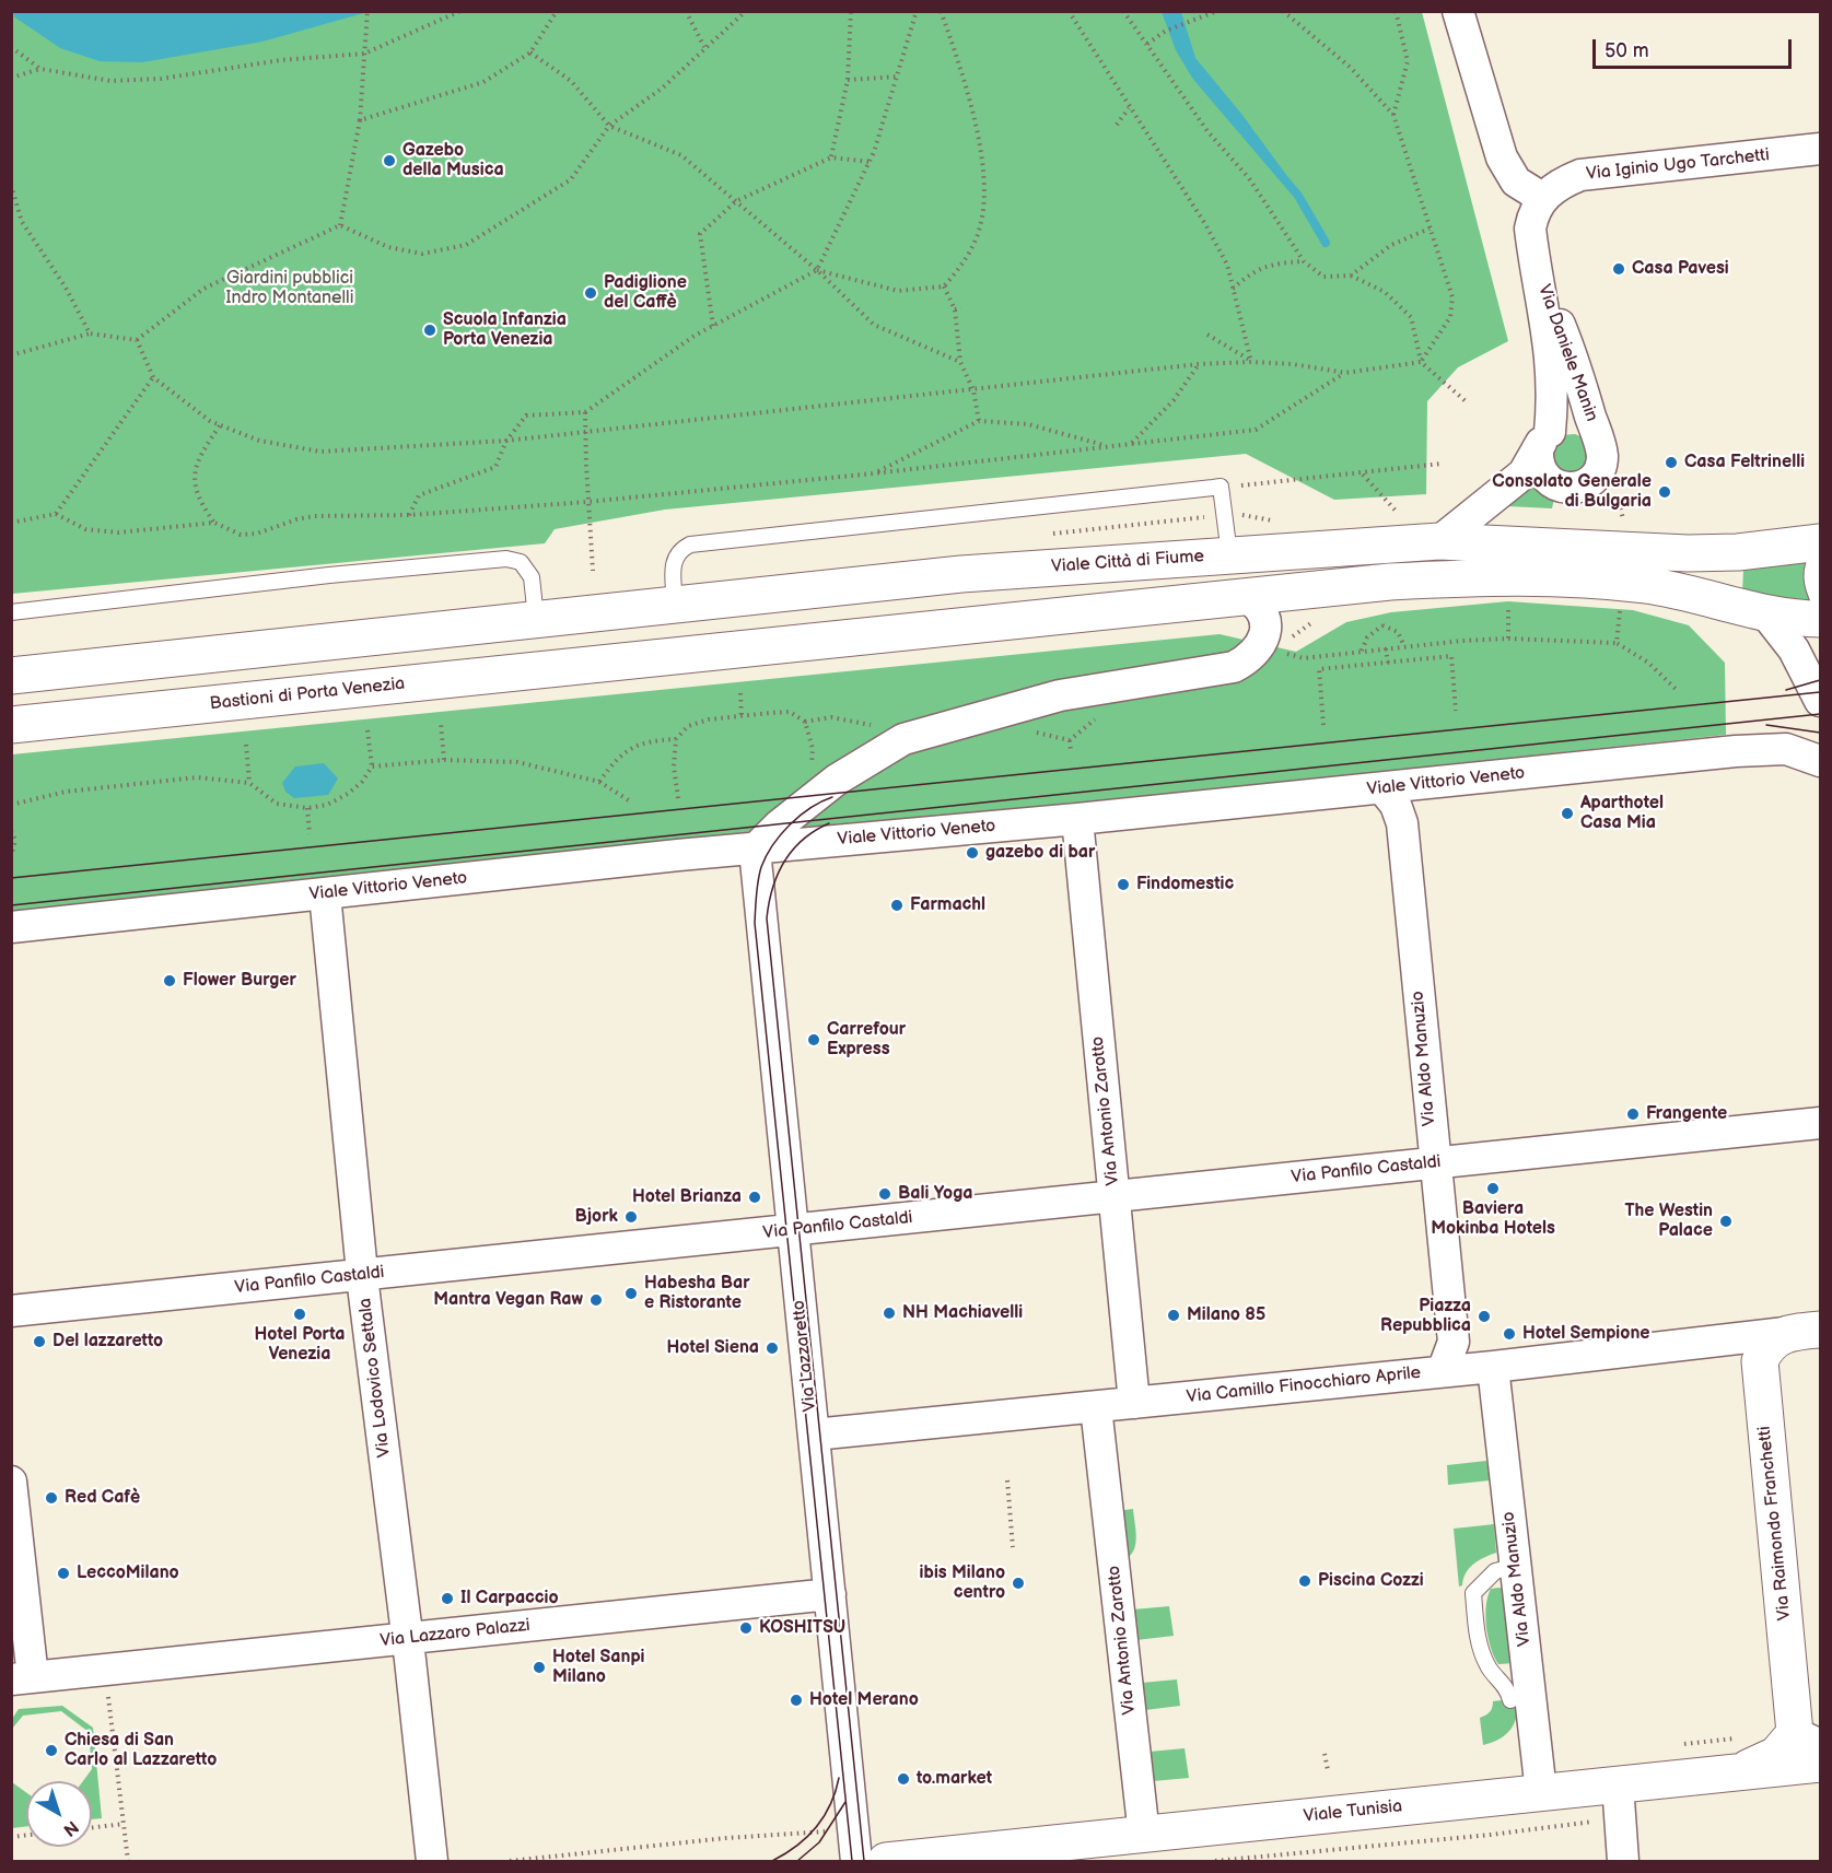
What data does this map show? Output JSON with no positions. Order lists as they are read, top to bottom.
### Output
{
  "streets": {
    "main road": [
      "Viale Città di Fiume",
      "Bastioni di Porta Venezia",
      "Via Raimondo Franchetti",
      "Viale Tunisia"
    ],
    "street": [
      "Via Iginio Ugo Tarchetti",
      "Via Daniele Manin",
      "Viale Vittorio Veneto",
      "Via Aldo Manuzio",
      "Via Antonio Zarotto",
      "Via Panfilo Castaldi",
      "Via Lazzaretto",
      "Via Lodovico Settala",
      "Via Camillo Finocchiaro Aprile",
      "Via Lazzaro Palazzi"
    ]
  },
  "crossings": [
    ["Via Iginio Ugo Tarchetti", "Via Daniele Manin"],
    ["Viale Vittorio Veneto", "Via Aldo Manuzio"],
    ["Viale Vittorio Veneto", "Via Antonio Zarotto"],
    ["Viale Vittorio Veneto", "Via Lazzaretto"],
    ["Viale Vittorio Veneto", "Via Lodovico Settala"],
    ["Via Aldo Manuzio", "Via Panfilo Castaldi"],
    ["Via Aldo Manuzio", "Via Camillo Finocchiaro Aprile"],
    ["Via Aldo Manuzio", "Viale Tunisia"],
    ["Via Antonio Zarotto", "Via Panfilo Castaldi"],
    ["Via Antonio Zarotto", "Via Camillo Finocchiaro Aprile"],
    ["Via Antonio Zarotto", "Viale Tunisia"],
    ["Via Panfilo Castaldi", "Via Lazzaretto"],
    ["Via Panfilo Castaldi", "Via Lodovico Settala"],
    ["Via Lazzaretto", "Via Camillo Finocchiaro Aprile"],
    ["Via Lazzaretto", "Via Lazzaro Palazzi"],
    ["Via Lodovico Settala", "Via Lazzaro Palazzi"],
    ["Via Camillo Finocchiaro Aprile", "Via Raimondo Franchetti"],
    ["Via Raimondo Franchetti", "Viale Tunisia"]
  ],
  "parks": ["Giardini pubblici Indro Montanelli"],
  "places": [
    "Gazebo della Musica",
    "Casa Pavesi",
    "Padiglione del Caffè",
    "Scuola Infanzia Porta Venezia",
    "Casa Feltrinelli",
    "Consolato Generale di Bulgaria",
    "Aparthotel Casa Mia",
    "gazebo di bar",
    "Findomestic",
    "Farmachl",
    "Flower Burger",
    "Carrefour Express",
    "Frangente",
    "Baviera Mokinba Hotels",
    "Bali Yoga",
    "Hotel Brianza",
    "Bjork",
    "The Westin Palace",
    "Habesha Bar e Ristorante",
    "Mantra Vegan Raw",
    "NH Machiavelli",
    "Hotel Porta Venezia",
    "Milano 85",
    "Piazza Repubblica",
    "Hotel Sempione",
    "Del lazzaretto",
    "Hotel Siena",
    "Red Cafè",
    "LeccoMilano",
    "Piscina Cozzi",
    "ibis Milano centro",
    "Il Carpaccio",
    "KOSHITSU",
    "Hotel Sanpi Milano",
    "Hotel Merano",
    "Chiesa di San Carlo al Lazzaretto",
    "to.market"
  ],
  "scale_bar": "50 m",
  "north": "bottom right"
}
